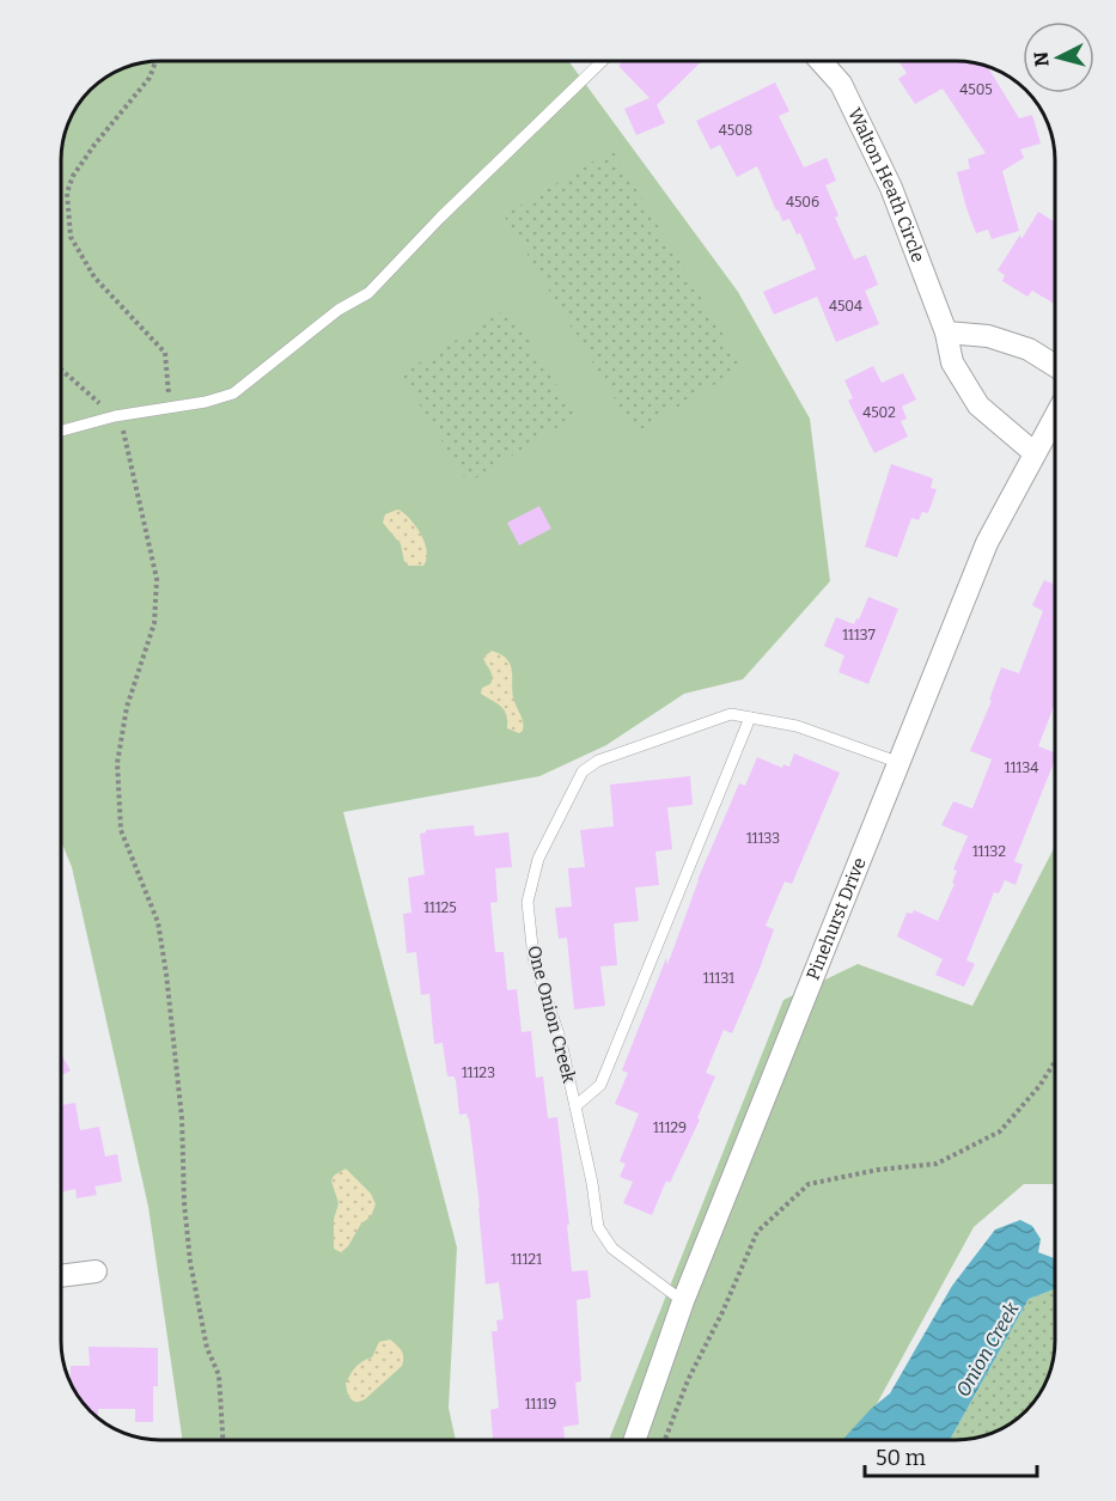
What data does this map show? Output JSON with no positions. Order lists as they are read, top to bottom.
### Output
{
  "streets": {
    "street": ["Walton Heath Circle", "Pinehurst Drive"],
    "lane": ["One Onion Creek"]
  },
  "crossings": [
    ["Walton Heath Circle", "Pinehurst Drive"],
    ["Pinehurst Drive", "One Onion Creek"]
  ],
  "water": ["Onion Creek"],
  "house_numbers": [
    "4505",
    "4508",
    "4506",
    "4504",
    "4502",
    "11137",
    "11134",
    "11133",
    "11132",
    "11125",
    "11131",
    "11123",
    "11129",
    "11121",
    "11119"
  ],
  "scale_bar": "50 m",
  "north": "left"
}
